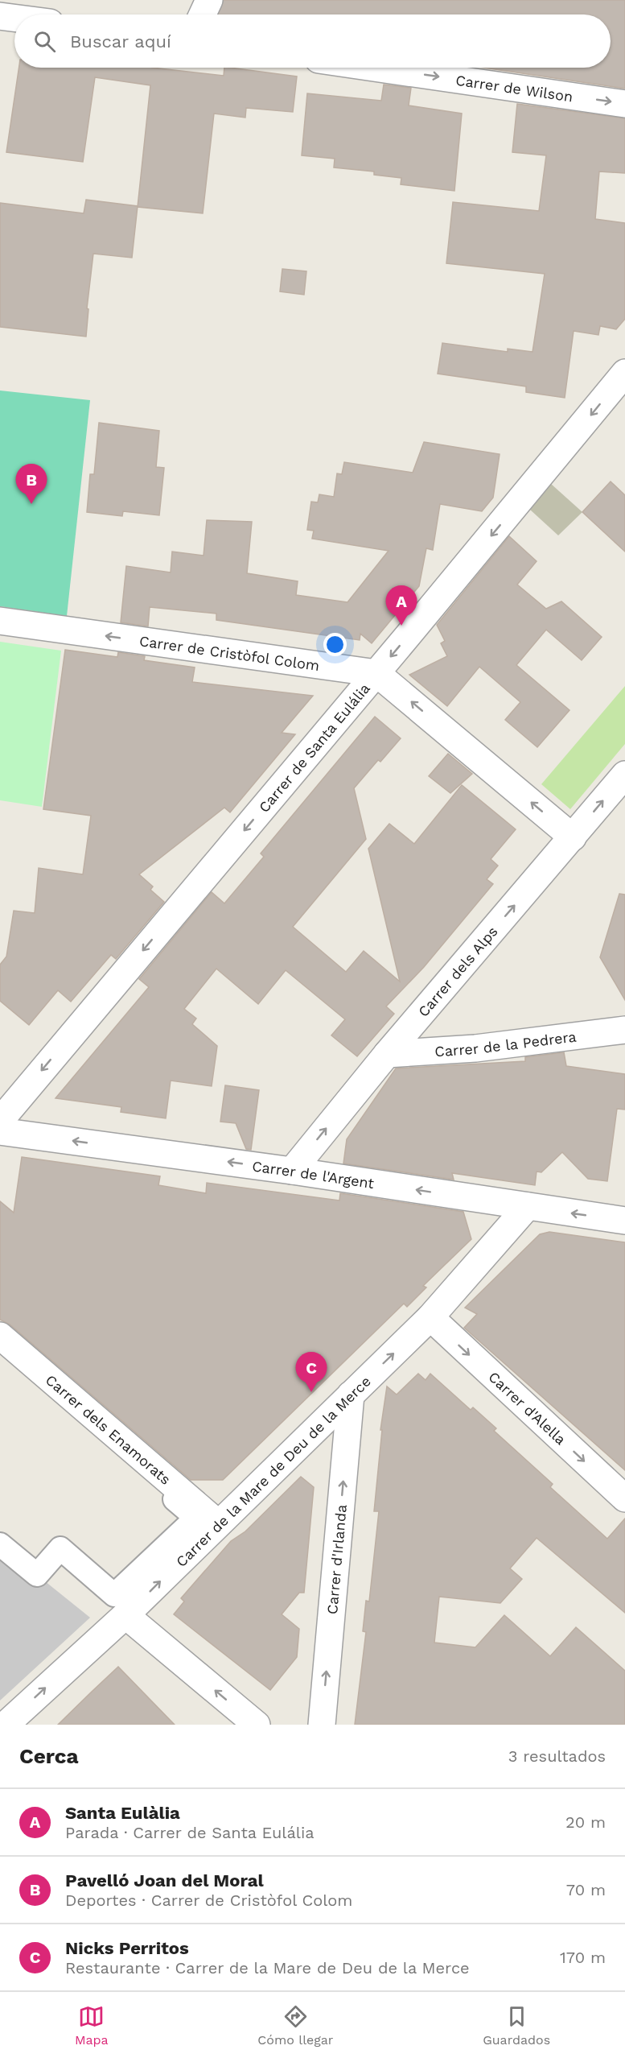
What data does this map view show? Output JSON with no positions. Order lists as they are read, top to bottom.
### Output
{
  "streets": {
    "street": [
      "Carrer de Wilson",
      "Carrer de Cristòfol Colom",
      "Carrer de Santa Eulália",
      "Carrer dels Alps",
      "Carrer de la Pedrera",
      "Carrer de l'Argent",
      "Carrer d'Alella",
      "Carrer dels Enamorats",
      "Carrer de la Mare de Deu de la Merce",
      "Carrer d'Irlanda"
    ]
  },
  "crossings": [
    ["Carrer de Cristòfol Colom", "Carrer de Santa Eulália"],
    ["Carrer dels Alps", "Carrer de la Pedrera"],
    ["Carrer dels Alps", "Carrer de l'Argent"],
    ["Carrer de l'Argent", "Carrer de la Mare de Deu de la Merce"],
    ["Carrer d'Alella", "Carrer de la Mare de Deu de la Merce"],
    ["Carrer dels Enamorats", "Carrer de la Mare de Deu de la Merce"],
    ["Carrer de la Mare de Deu de la Merce", "Carrer d'Irlanda"]
  ],
  "one_way": [
    "Carrer de Wilson",
    "Carrer de Cristòfol Colom",
    "Carrer de Santa Eulália",
    "Carrer dels Alps",
    "Carrer de l'Argent",
    "Carrer d'Alella",
    "Carrer de la Mare de Deu de la Merce",
    "Carrer d'Irlanda"
  ],
  "page": {
    "search": "Buscar aquí",
    "pins": ["B", "A", "C"],
    "heading": ["Cerca", "3 resultados"],
    "list": [
      {
        "mark": "A",
        "name": "Santa Eulàlia",
        "note": "Parada · Carrer de Santa Eulália",
        "value": "20 m"
      },
      {
        "mark": "B",
        "name": "Pavelló Joan del Moral",
        "note": "Deportes · Carrer de Cristòfol Colom",
        "value": "70 m"
      },
      {
        "mark": "C",
        "name": "Nicks Perritos",
        "note": "Restaurante · Carrer de la Mare de Deu de la Merce",
        "value": "170 m"
      }
    ],
    "nav": ["Mapa", "Cómo llegar", "Guardados"]
  }
}
